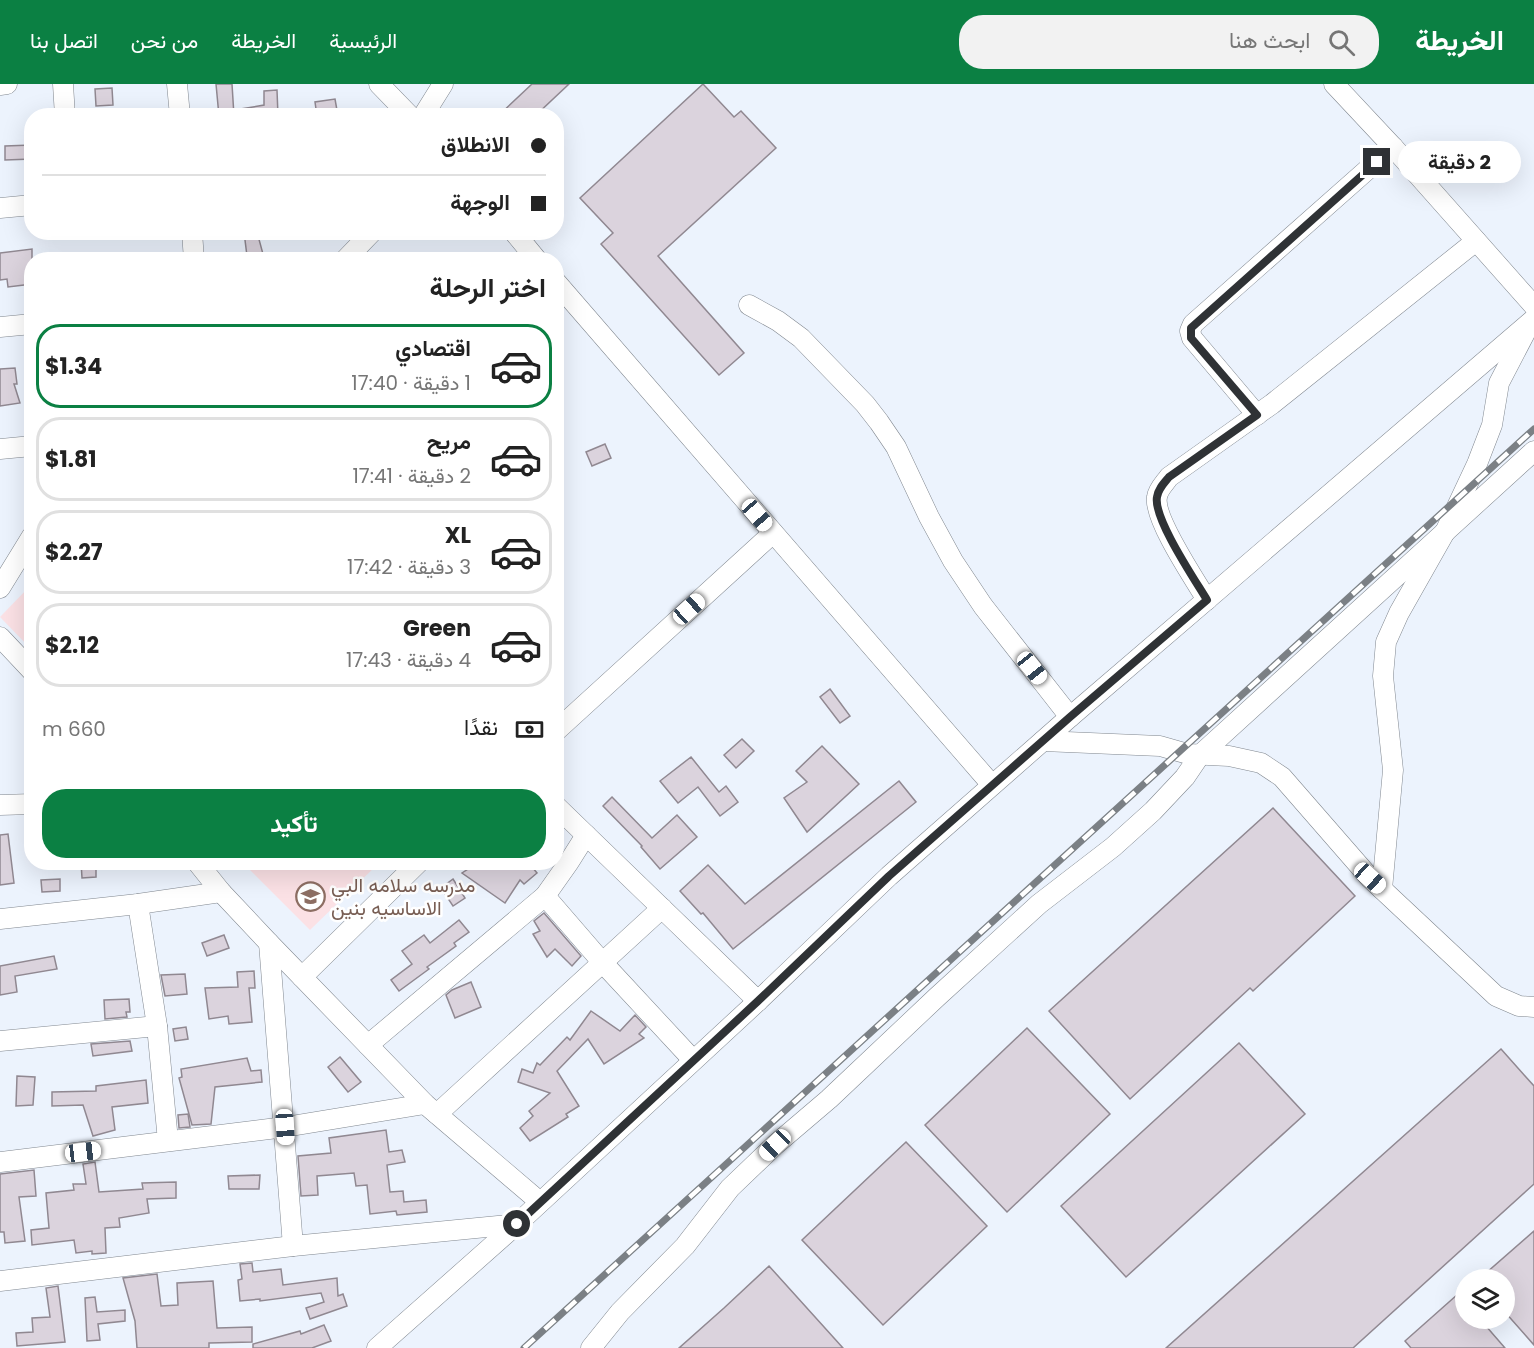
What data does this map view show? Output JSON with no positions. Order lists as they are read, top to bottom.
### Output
{
  "places": {
    "school or university": ["مدرسه سلامه البي الاساسيه بنين"]
  },
  "page": {
    "header": "الخريطة",
    "search": "ابحث هنا",
    "nav": [
      "الرئيسية",
      "الخريطة",
      "من نحن",
      "اتصل بنا"
    ],
    "banner": ["الانطلاق", "الوجهة"],
    "bubble": "2 دقيقة",
    "heading": "اختر الرحلة",
    "list": [
      {
        "name": "اقتصادي",
        "note": "1 دقيقة · 17:40",
        "value": "$1.34"
      },
      {
        "name": "مريح",
        "note": "2 دقيقة · 17:41",
        "value": "$1.81"
      },
      {
        "name": "XL",
        "note": "3 دقيقة · 17:42",
        "value": "$2.27"
      },
      {
        "name": "Green",
        "note": "4 دقيقة · 17:43",
        "value": "$2.12"
      }
    ],
    "pay": ["نقدًا", "660 m"],
    "buttons": "تأكيد"
  }
}
